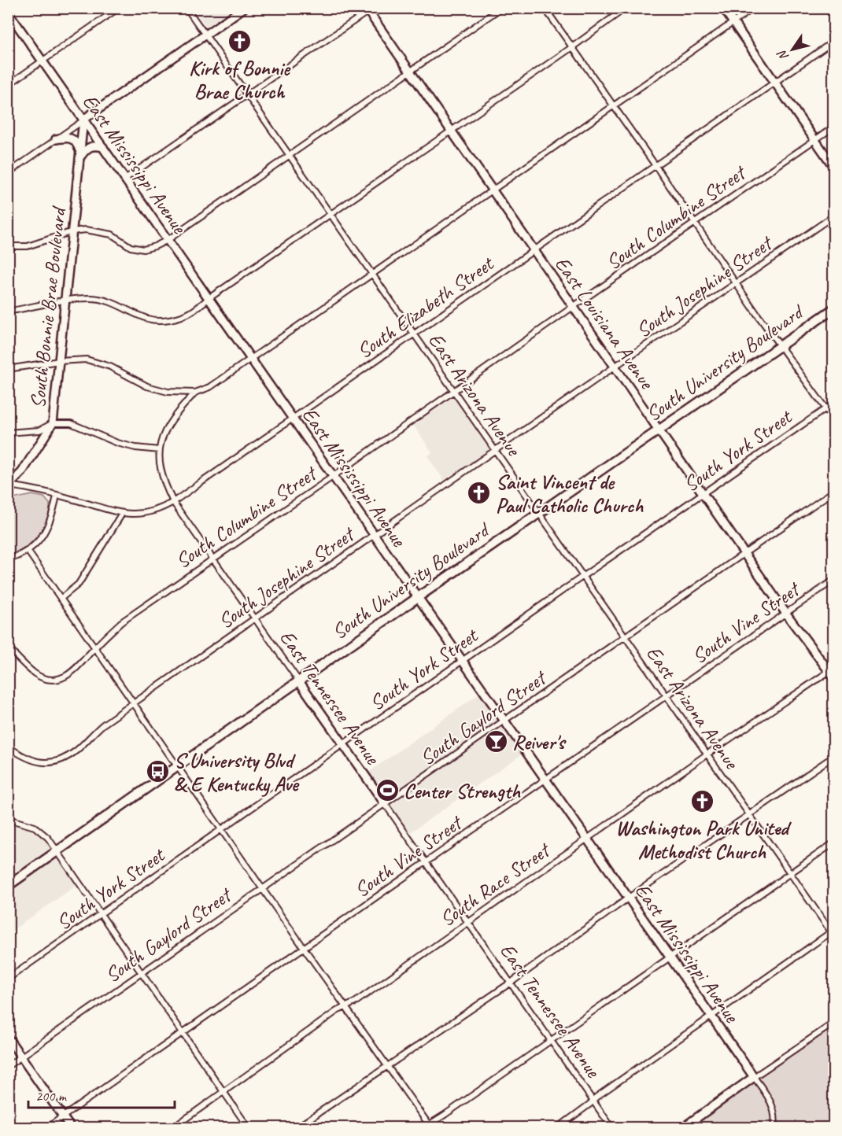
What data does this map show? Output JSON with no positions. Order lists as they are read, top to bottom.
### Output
{
  "streets": {
    "main road": ["South University Boulevard"],
    "street": [
      "East Mississippi Avenue",
      "South Columbine Street",
      "South Josephine Street",
      "South Elizabeth Street",
      "South Bonnie Brae Boulevard",
      "East Louisiana Avenue",
      "East Arizona Avenue",
      "South York Street",
      "South Vine Street",
      "East Tennessee Avenue",
      "South Gaylord Street",
      "South Race Street"
    ]
  },
  "crossings": [
    ["East Mississippi Avenue", "South Columbine Street"],
    ["East Mississippi Avenue", "South Josephine Street"],
    ["East Mississippi Avenue", "South Elizabeth Street"],
    ["East Mississippi Avenue", "South Bonnie Brae Boulevard"],
    ["East Mississippi Avenue", "South University Boulevard"],
    ["East Mississippi Avenue", "South York Street"],
    ["East Mississippi Avenue", "South Vine Street"],
    ["East Mississippi Avenue", "South Gaylord Street"],
    ["East Mississippi Avenue", "South Race Street"],
    ["South Columbine Street", "East Louisiana Avenue"],
    ["South Columbine Street", "East Arizona Avenue"],
    ["South Columbine Street", "East Tennessee Avenue"],
    ["South Josephine Street", "East Louisiana Avenue"],
    ["South Josephine Street", "East Arizona Avenue"],
    ["South Josephine Street", "East Tennessee Avenue"],
    ["South Elizabeth Street", "South Bonnie Brae Boulevard"],
    ["South Elizabeth Street", "East Louisiana Avenue"],
    ["South Elizabeth Street", "East Arizona Avenue"],
    ["South Elizabeth Street", "East Tennessee Avenue"],
    ["East Louisiana Avenue", "South University Boulevard"],
    ["East Louisiana Avenue", "South York Street"],
    ["East Louisiana Avenue", "South Vine Street"],
    ["East Louisiana Avenue", "South Gaylord Street"],
    ["East Louisiana Avenue", "South Race Street"],
    ["South University Boulevard", "East Arizona Avenue"],
    ["South University Boulevard", "East Tennessee Avenue"],
    ["East Arizona Avenue", "South York Street"],
    ["East Arizona Avenue", "South Vine Street"],
    ["East Arizona Avenue", "South Gaylord Street"],
    ["East Arizona Avenue", "South Race Street"],
    ["South York Street", "East Tennessee Avenue"],
    ["South Vine Street", "East Tennessee Avenue"],
    ["East Tennessee Avenue", "South Gaylord Street"],
    ["East Tennessee Avenue", "South Race Street"]
  ],
  "places": {
    "church": ["Kirk of Bonnie Brae Church", "Saint Vincent de Paul Catholic Church", "Washington Park United Methodist Church"],
    "bar": ["Reiver's"],
    "bus stop": ["S University Blvd & E Kentucky Ave"],
    "sports": ["Center Strength"]
  },
  "scale_bar": "200 m",
  "north": "bottom left"
}
